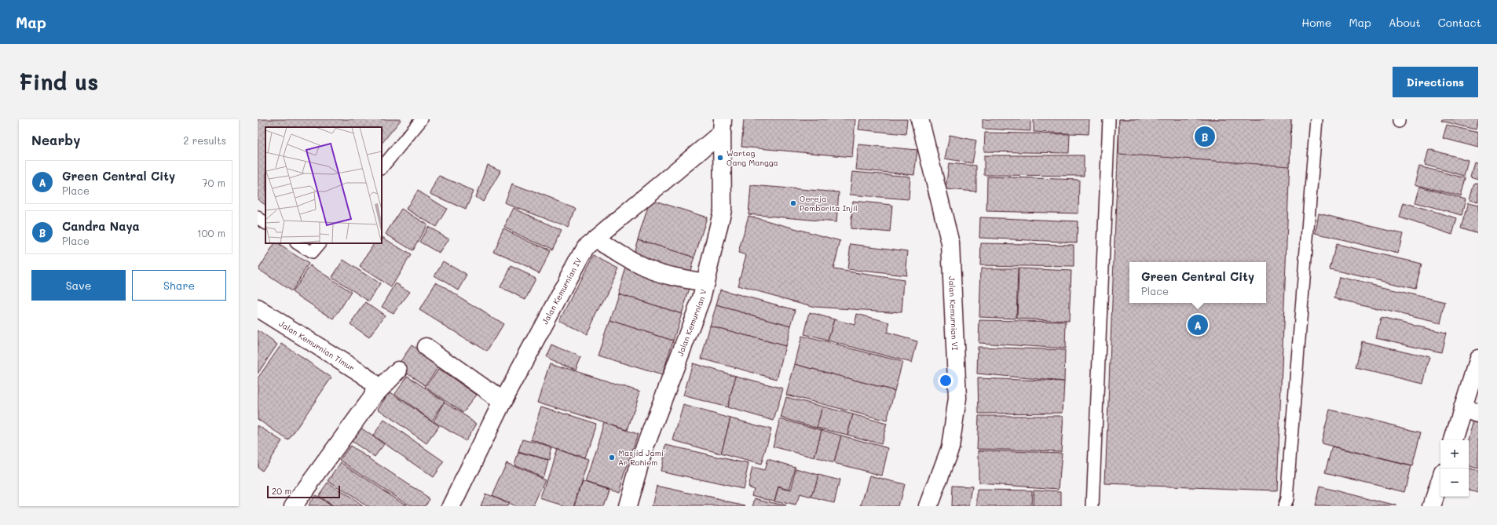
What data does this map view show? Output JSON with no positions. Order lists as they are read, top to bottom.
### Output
{
  "streets": {
    "street": [
      "Jalan Kemurnian IV",
      "Jalan Kemurnian VI",
      "Jalan Kemurnian V",
      "Jalan Kemurnian Timur"
    ]
  },
  "crossings": [
    ["Jalan Kemurnian IV", "Jalan Kemurnian V"]
  ],
  "places": ["Warteg Gang Mangga", "Gereja Pemberita Injil", "Masjid Jami' Ar Rohiem"],
  "scale_bar": "20 m",
  "page": {
    "header": "Map",
    "nav": [
      "Home",
      "Map",
      "About",
      "Contact"
    ],
    "buttons": [
      "Directions",
      ["Save", "Share"]
    ],
    "title": "Find us",
    "heading": ["Nearby", "2 results"],
    "pins": ["B", "A"],
    "list": [
      {
        "mark": "A",
        "name": "Green Central City",
        "note": "Place",
        "value": "70 m"
      },
      {
        "mark": "B",
        "name": "Candra Naya",
        "note": "Place",
        "value": "100 m"
      }
    ],
    "popup": ["Green Central City", "Place"],
    "map_buttons": ["+", "−"],
    "scale": "20 m"
  }
}
